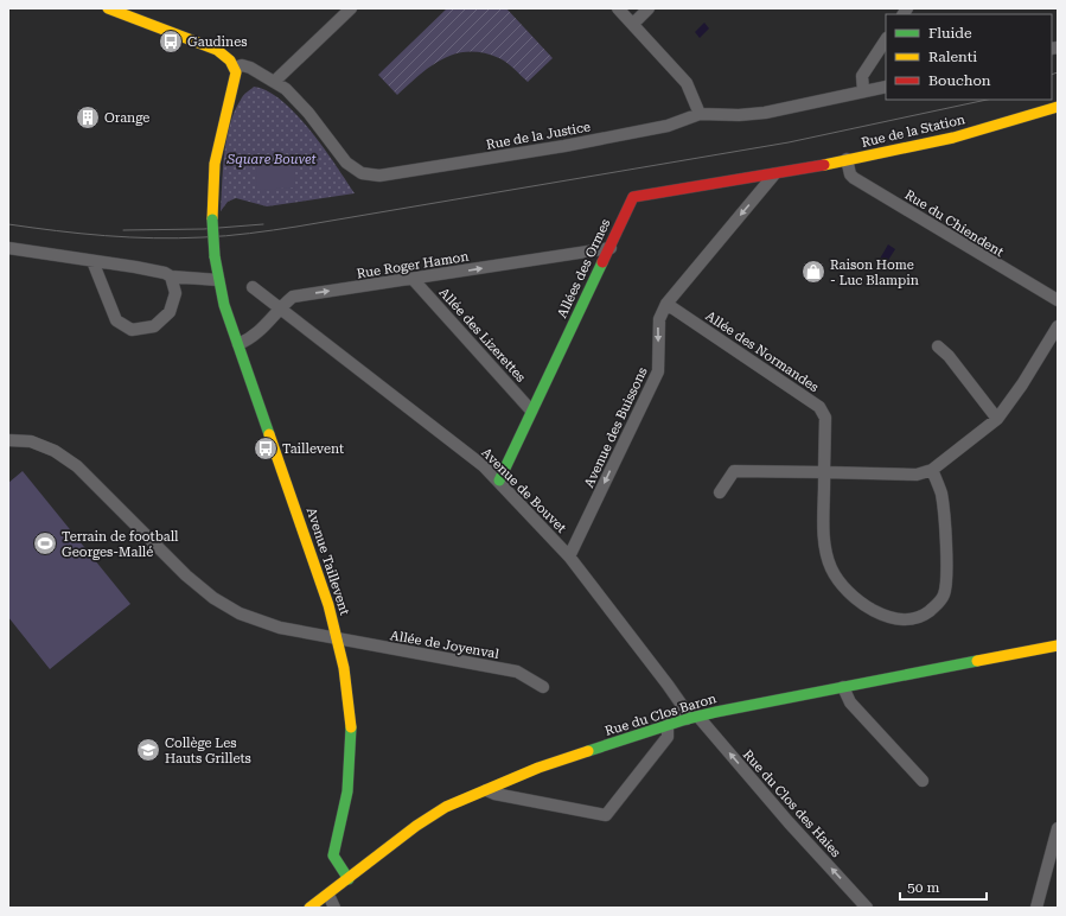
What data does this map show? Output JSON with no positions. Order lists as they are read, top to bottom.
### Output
{
  "streets": {
    "street": [
      "Rue de la Station",
      "Rue de la Justice",
      "Rue du Chiendent",
      "Rue Roger Hamon",
      "Allées des Ormes",
      "Allée des Lizerettes",
      "Allée des Normandes",
      "Avenue des Buissons",
      "Avenue de Bouvet",
      "Avenue Taillevent",
      "Allée de Joyenval",
      "Rue du Clos Baron",
      "Rue du Clos des Haies"
    ]
  },
  "crossings": [
    ["Rue de la Station", "Rue du Chiendent"],
    ["Rue de la Station", "Allées des Ormes"],
    ["Rue de la Station", "Avenue des Buissons"],
    ["Rue de la Justice", "Avenue Taillevent"],
    ["Rue Roger Hamon", "Allées des Ormes"],
    ["Rue Roger Hamon", "Allée des Lizerettes"],
    ["Rue Roger Hamon", "Avenue de Bouvet"],
    ["Rue Roger Hamon", "Avenue Taillevent"],
    ["Allées des Ormes", "Allée des Lizerettes"],
    ["Allées des Ormes", "Avenue des Buissons"],
    ["Allées des Ormes", "Avenue de Bouvet"],
    ["Allée des Normandes", "Avenue des Buissons"],
    ["Avenue des Buissons", "Avenue de Bouvet"],
    ["Avenue de Bouvet", "Rue du Clos Baron"],
    ["Avenue de Bouvet", "Rue du Clos des Haies"],
    ["Avenue Taillevent", "Allée de Joyenval"],
    ["Avenue Taillevent", "Rue du Clos Baron"],
    ["Rue du Clos Baron", "Rue du Clos des Haies"]
  ],
  "one_way": ["Rue Roger Hamon", "Avenue des Buissons", "Rue du Clos des Haies"],
  "parks": ["Square Bouvet"],
  "places": {
    "bus stop": ["Gaudines", "Taillevent"],
    "building": ["Orange"],
    "shop": ["Raison Home - Luc Blampin"],
    "sports": ["Terrain de football Georges-Mallé"],
    "school or university": ["Collège Les Hauts Grillets"]
  },
  "legend": ["Fluide", "Ralenti", "Bouchon"],
  "scale_bar": "50 m"
}
